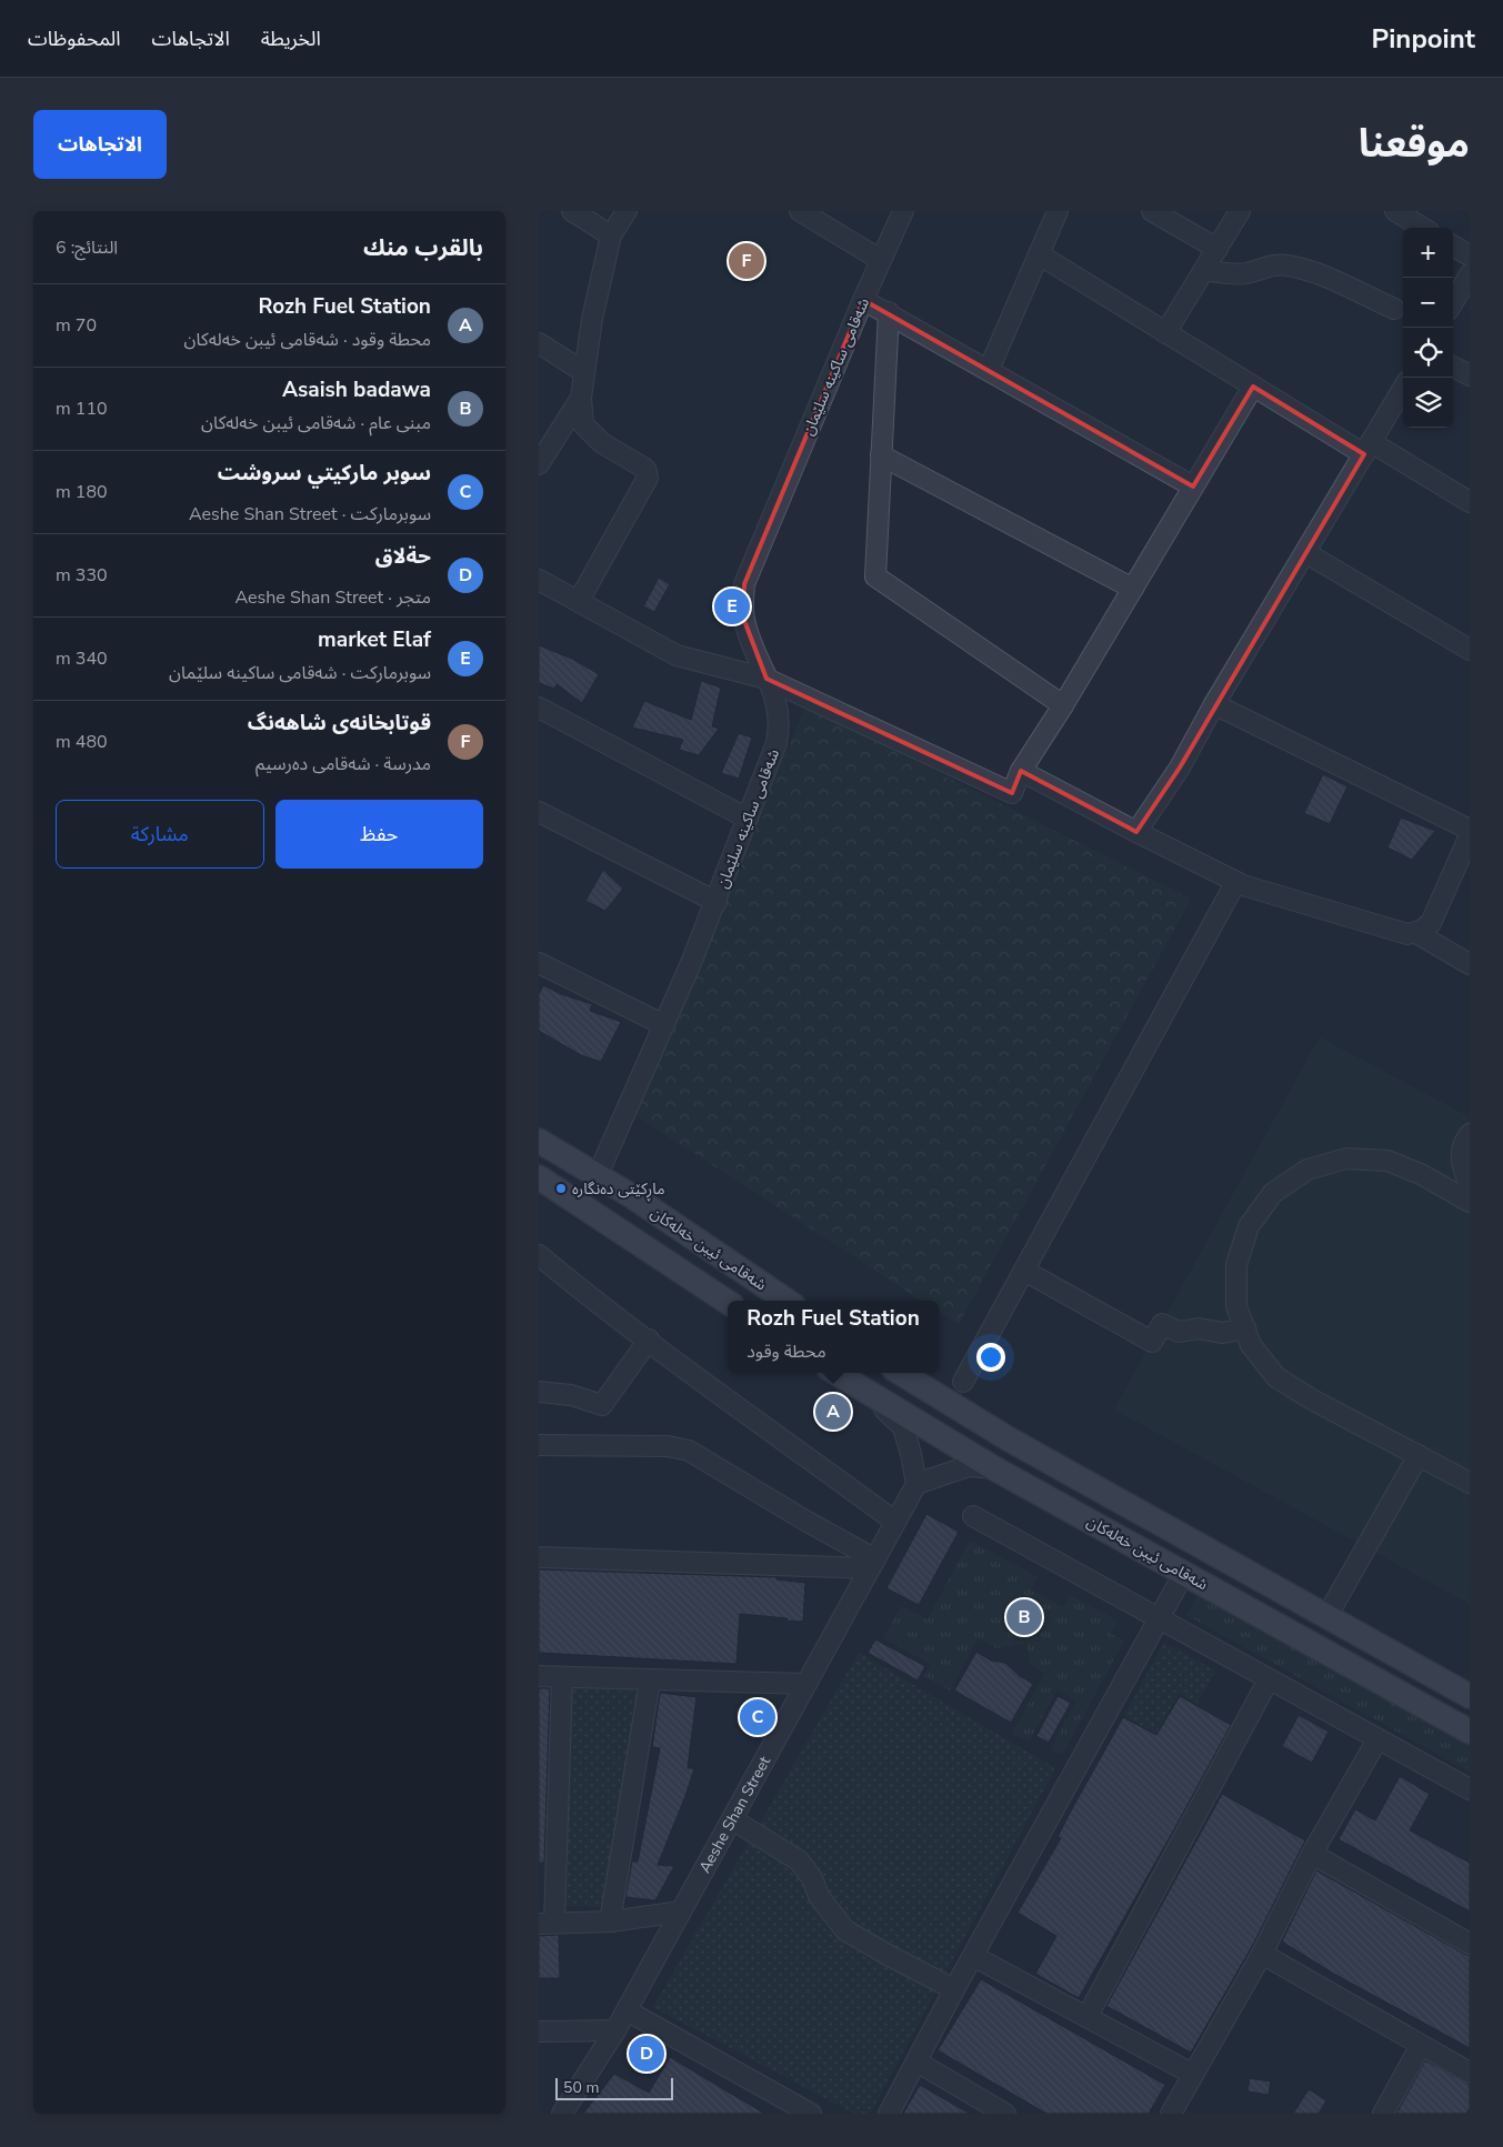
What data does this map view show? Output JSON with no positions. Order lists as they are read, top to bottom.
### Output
{
  "streets": {
    "main road": ["شەقامی ئیبن خەلەکان"],
    "street": ["شەقامی ساکینە سلێمان", "Aeshe Shan Street"]
  },
  "crossings": [
    ["شەقامی ساکینە سلێمان", "شەقامی ئیبن خەلەکان"]
  ],
  "places": ["ماڕكێتی دەنگارە"],
  "scale_bar": "50 m",
  "page": {
    "header": "Pinpoint",
    "nav": ["الخريطة", "الاتجاهات", "المحفوظات"],
    "title": "موقعنا",
    "buttons": [
      "الاتجاهات",
      ["حفظ", "مشاركة"]
    ],
    "heading": ["بالقرب منك", "النتائج: 6"],
    "map_buttons": ["+", "−"],
    "pins": [
      "F",
      "E",
      "A",
      "B",
      "C",
      "D"
    ],
    "list": [
      {
        "mark": "A",
        "name": "Rozh Fuel Station",
        "note": "محطة وقود · شەقامی ئیبن خەلەکان",
        "value": "70 m"
      },
      {
        "mark": "B",
        "name": "Asaish badawa",
        "note": "مبنى عام · شەقامی ئیبن خەلەکان",
        "value": "110 m"
      },
      {
        "mark": "C",
        "name": "سوبر ماركيتي سروشت",
        "note": "سوبرماركت · Aeshe Shan Street",
        "value": "180 m"
      },
      {
        "mark": "D",
        "name": "حةلاق",
        "note": "متجر · Aeshe Shan Street",
        "value": "330 m"
      },
      {
        "mark": "E",
        "name": "market Elaf",
        "note": "سوبرماركت · شەقامی ساکینە سلێمان",
        "value": "340 m"
      },
      {
        "mark": "F",
        "name": "قوتابخانەى شاهەنگ",
        "note": "مدرسة · شەقامی دەرسیم",
        "value": "480 m"
      }
    ],
    "popup": ["Rozh Fuel Station", "محطة وقود"],
    "scale": "50 m"
  }
}
